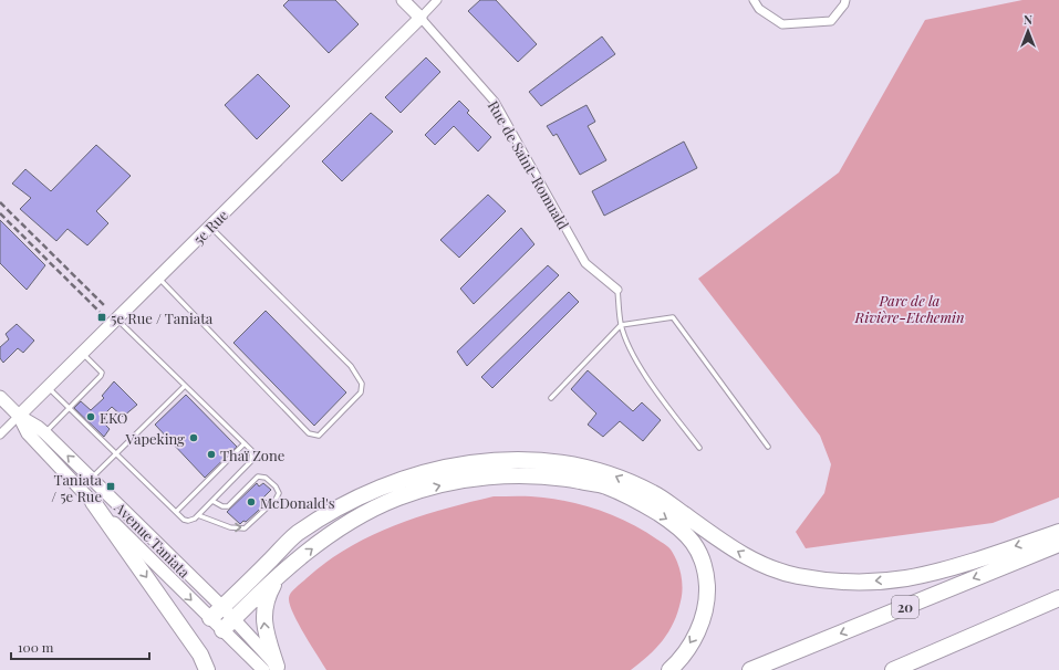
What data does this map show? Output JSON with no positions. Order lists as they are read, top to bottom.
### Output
{
  "streets": {
    "highway": ["20"],
    "main road": ["Rue de Saint-Romuald", "5e Rue", "Avenue Taniata"]
  },
  "crossings": [
    ["Rue de Saint-Romuald", "5e Rue"],
    ["5e Rue", "Avenue Taniata"]
  ],
  "parks": ["Parc de la Rivière-Etchemin"],
  "places": {
    "transit": ["5e Rue / Taniata", "Taniata / 5e Rue"],
    "other": [
      "EKO",
      "Vapeking",
      "Thaï Zone",
      "McDonald's"
    ]
  },
  "scale_bar": "100 m",
  "north": "top"
}
